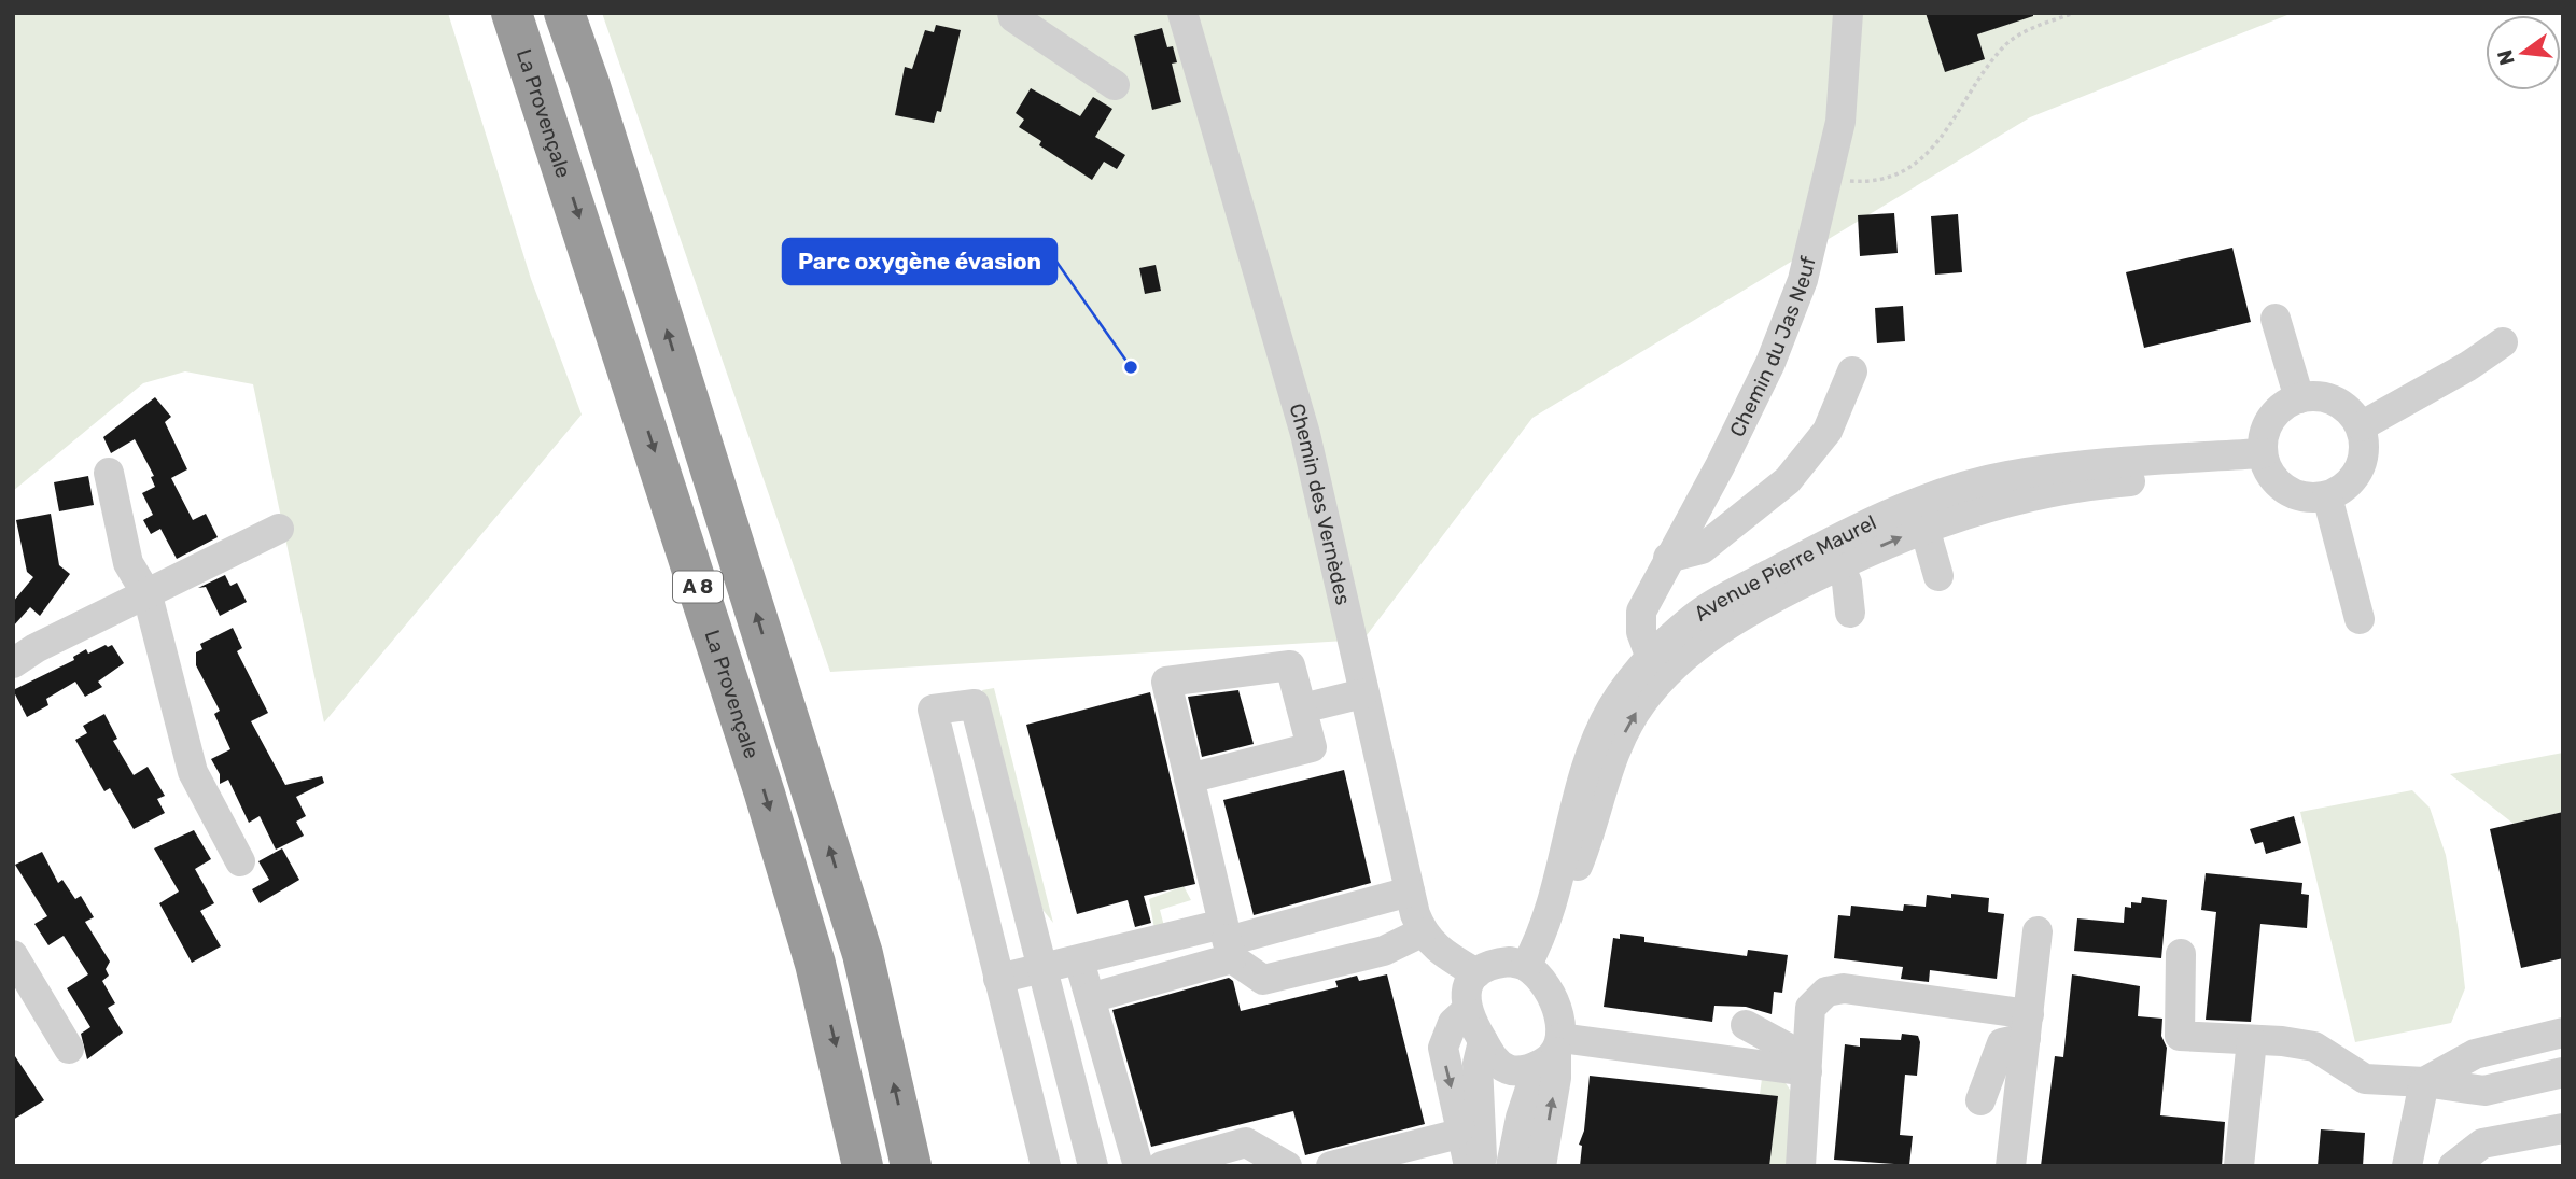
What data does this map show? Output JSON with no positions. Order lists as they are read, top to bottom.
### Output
{
  "streets": {
    "highway": ["La Provençale", "A 8"],
    "street": ["Chemin du Jas Neuf", "Chemin des Vernèdes", "Avenue Pierre Maurel"]
  },
  "crossings": [
    ["Chemin du Jas Neuf", "Avenue Pierre Maurel"]
  ],
  "places": ["Parc oxygène évasion"],
  "north": "left"
}
